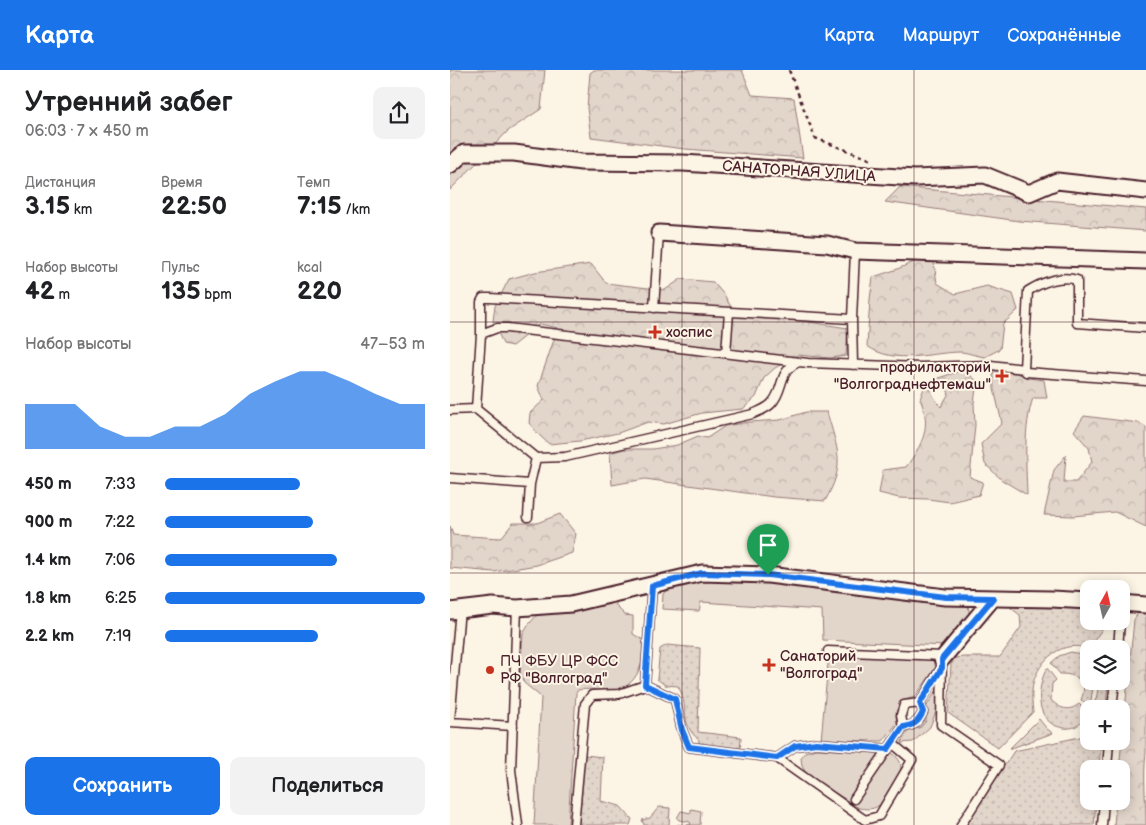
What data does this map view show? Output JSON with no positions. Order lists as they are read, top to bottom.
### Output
{
  "streets": {
    "street": ["САНАТОРНАЯ УЛИЦА"]
  },
  "places": {
    "health": ["хоспис", "профилакторий \"Волгограднефтемаш\"", "Санаторий \"Волгоград\""],
    "other": ["ПЧ ФБУ ЦР ФСС РФ \"Волгоград\""]
  },
  "north": "top",
  "page": {
    "header": "Карта",
    "nav": ["Карта", "Маршрут", "Сохранённые"],
    "heading": ["Утренний забег", "06:03 · 7 × 450 m"],
    "stats": [
      ["Дистанция", "3.15 km"],
      ["Время", "22:50"],
      ["Темп", "7:15 /km"],
      ["Набор высоты", "42 m"],
      ["Пульс", "135 bpm"],
      ["kcal", "220"]
    ],
    "chart": ["Набор высоты", "47–53 m"],
    "list": [
      {
        "name": "450 m",
        "note": "7:33"
      },
      {
        "name": "900 m",
        "note": "7:22"
      },
      {
        "name": "1.4 km",
        "note": "7:06"
      },
      {
        "name": "1.8 km",
        "note": "6:25"
      },
      {
        "name": "2.2 km",
        "note": "7:19"
      }
    ],
    "map_buttons": ["+", "−"],
    "buttons": ["Сохранить", "Поделиться"]
  }
}
